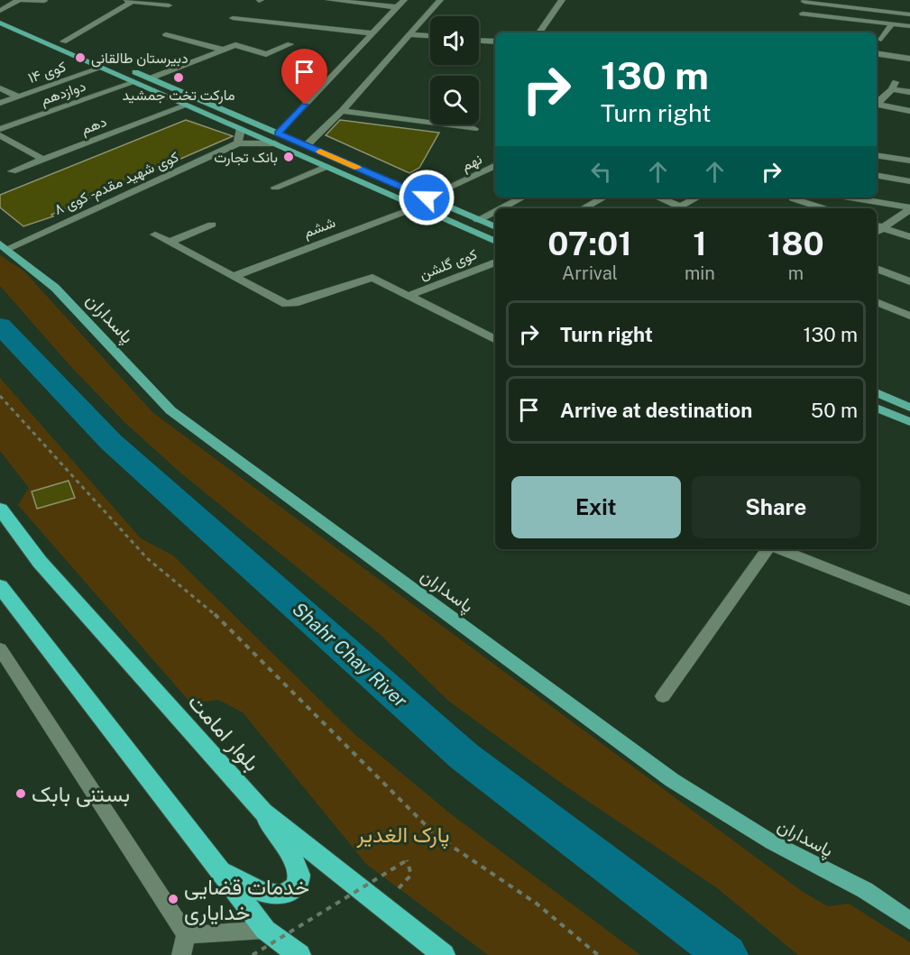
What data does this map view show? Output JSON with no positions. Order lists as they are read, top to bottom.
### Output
{
  "streets": {
    "highway": ["بلوار امامت"],
    "main road": ["پاسداران"],
    "street": [
      "کوی ۱۴",
      "دوازدهم",
      "دهم",
      "نهم",
      "کوی شهید مقدم- کوی ۸",
      "ششم",
      "کوی گلشن"
    ]
  },
  "crossings": [
    ["کوی شهید مقدم- کوی ۸", "پاسداران"]
  ],
  "water": ["Shahr Chay River"],
  "parks": ["پارک الغدیر"],
  "places": [
    "دبیرستان طالقانی",
    "مارکت تخت جمشید",
    "بانک تجارت",
    "بستنی بابک",
    "خدمات قضایی خدایاری"
  ],
  "page": {
    "turn": ["130 m", "Turn right"],
    "eta": [
      "07:01",
      "Arrival",
      "1",
      "min",
      "180",
      "m"
    ],
    "list": [
      {
        "name": "Turn right",
        "value": "130 m"
      },
      {
        "name": "Arrive at destination",
        "value": "50 m"
      }
    ],
    "buttons": ["Exit", "Share"]
  }
}
